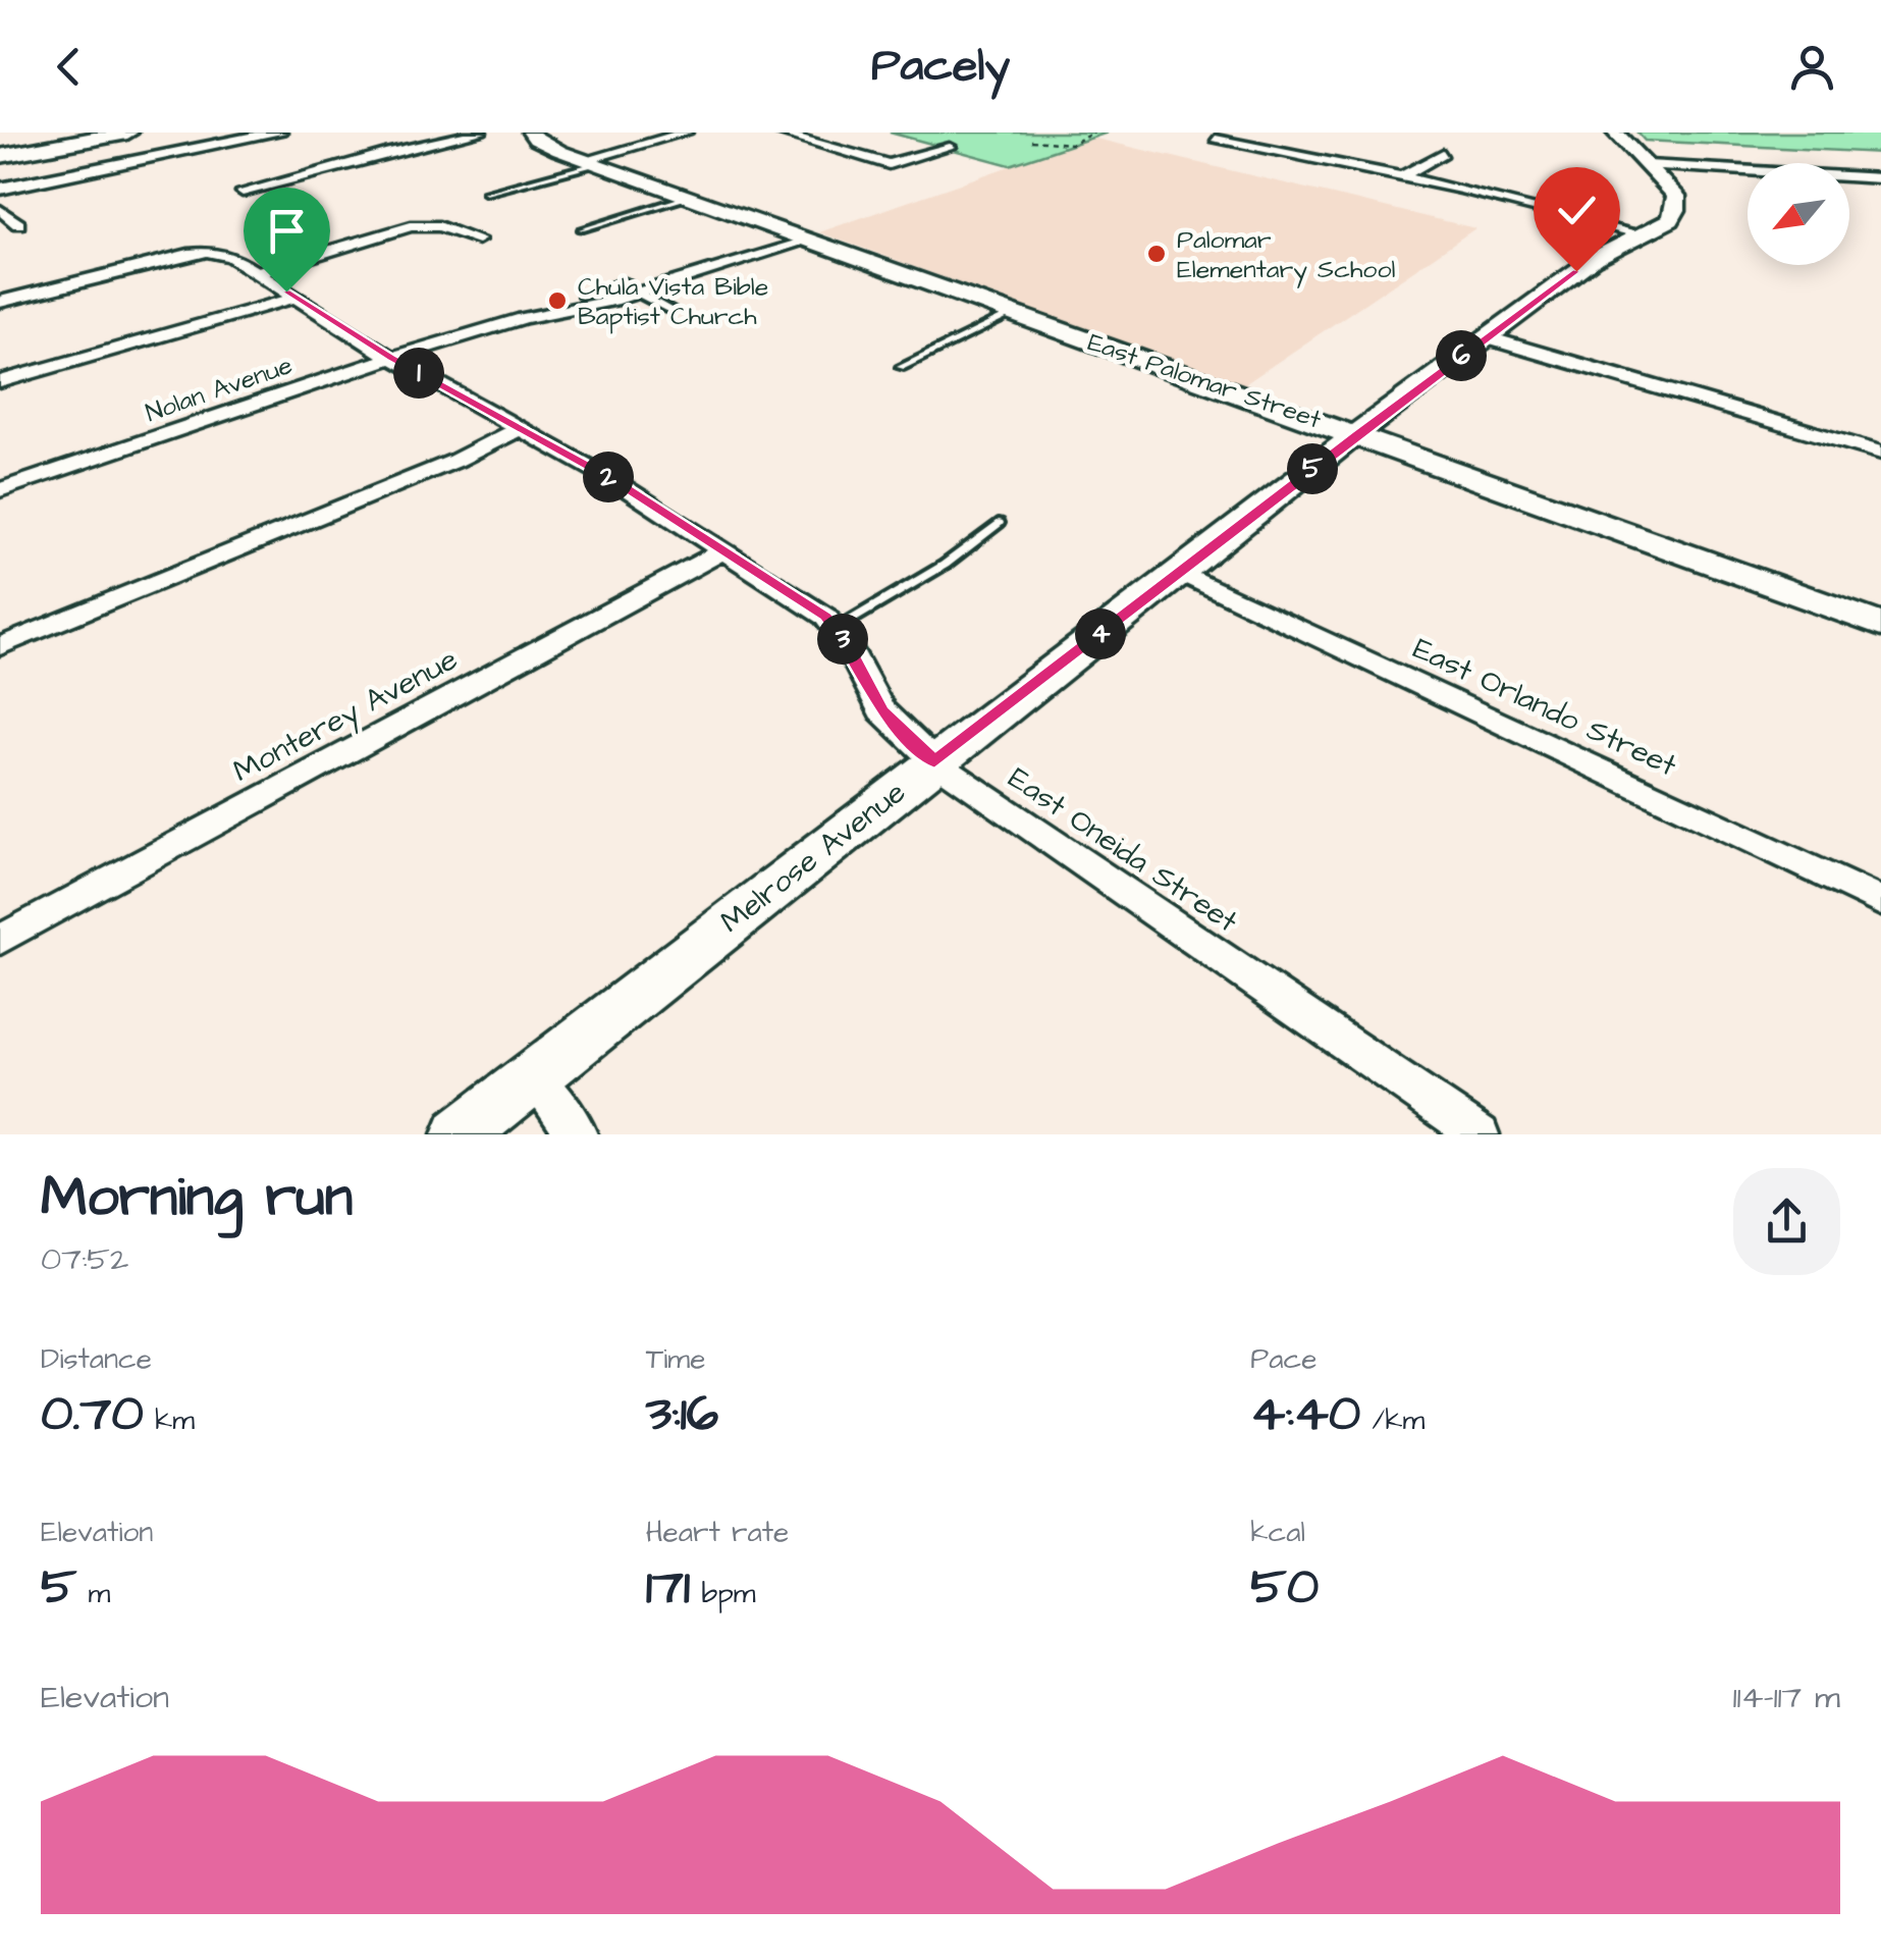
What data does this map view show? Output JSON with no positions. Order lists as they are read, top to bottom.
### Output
{
  "streets": {
    "street": [
      "East Palomar Street",
      "Nolan Avenue",
      "East Orlando Street",
      "Monterey Avenue",
      "East Oneida Street",
      "Melrose Avenue"
    ]
  },
  "crossings": [
    ["East Palomar Street", "Nolan Avenue"],
    ["East Palomar Street", "Melrose Avenue"],
    ["Nolan Avenue", "East Oneida Street"],
    ["East Orlando Street", "Melrose Avenue"],
    ["Monterey Avenue", "East Oneida Street"],
    ["East Oneida Street", "Melrose Avenue"]
  ],
  "places": ["Palomar Elementary School", "Chula Vista Bible Baptist Church"],
  "north": "bottom left",
  "page": {
    "header": "Pacely",
    "pins": [
      "6",
      "1",
      "5",
      "2",
      "4",
      "3"
    ],
    "heading": ["Morning run", "07:52"],
    "stats": [
      ["Distance", "0.70 km"],
      ["Time", "3:16"],
      ["Pace", "4:40 /km"],
      ["Elevation", "5 m"],
      ["Heart rate", "171 bpm"],
      ["kcal", "50"]
    ],
    "chart": ["Elevation", "114–117 m"]
  }
}
